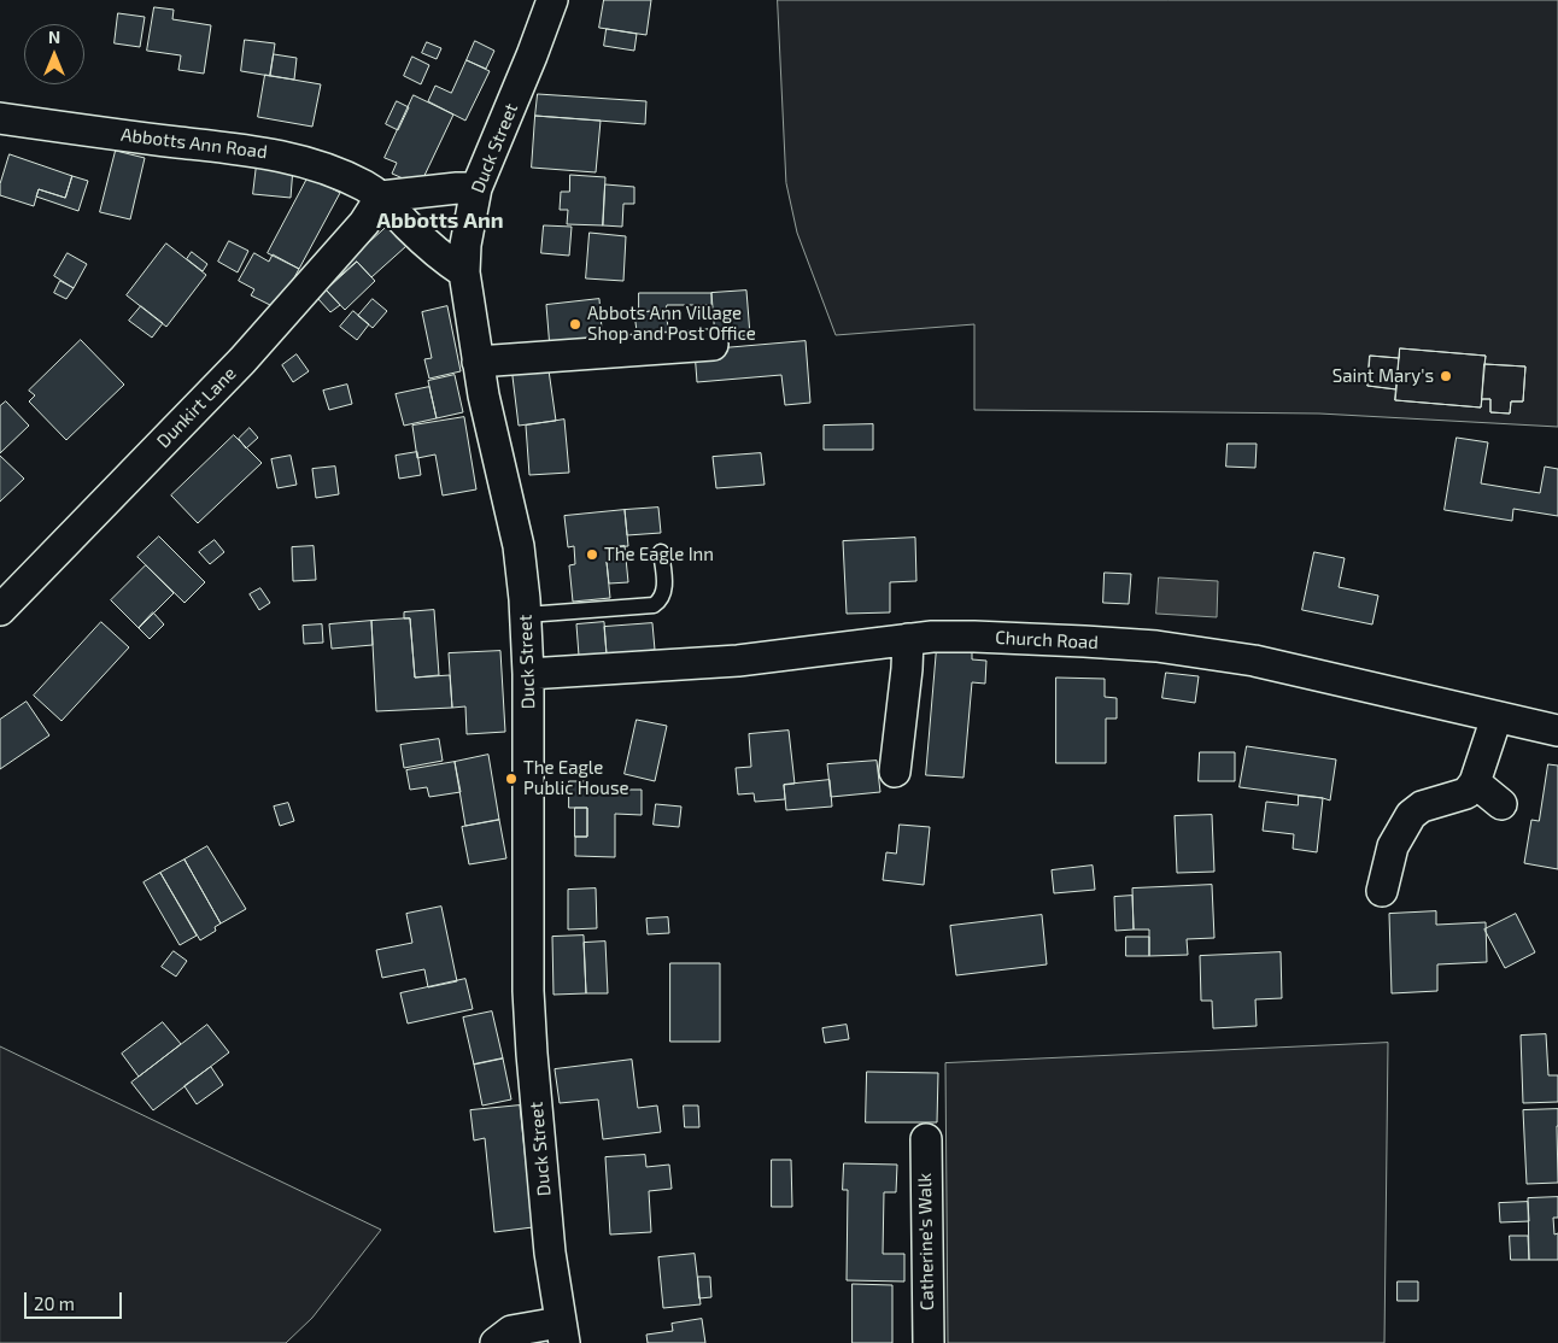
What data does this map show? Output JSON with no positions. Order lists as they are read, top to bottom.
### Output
{
  "streets": {
    "street": [
      "Abbotts Ann Road",
      "Duck Street",
      "Dunkirt Lane",
      "Church Road",
      "Catherine's Walk"
    ]
  },
  "crossings": [
    ["Abbotts Ann Road", "Duck Street"],
    ["Abbotts Ann Road", "Dunkirt Lane"],
    ["Duck Street", "Church Road"]
  ],
  "districts": ["Abbotts Ann"],
  "places": [
    "Abbots Ann Village Shop and Post Office",
    "Saint Mary's",
    "The Eagle Inn",
    "The Eagle Public House"
  ],
  "scale_bar": "20 m",
  "north": "top"
}
